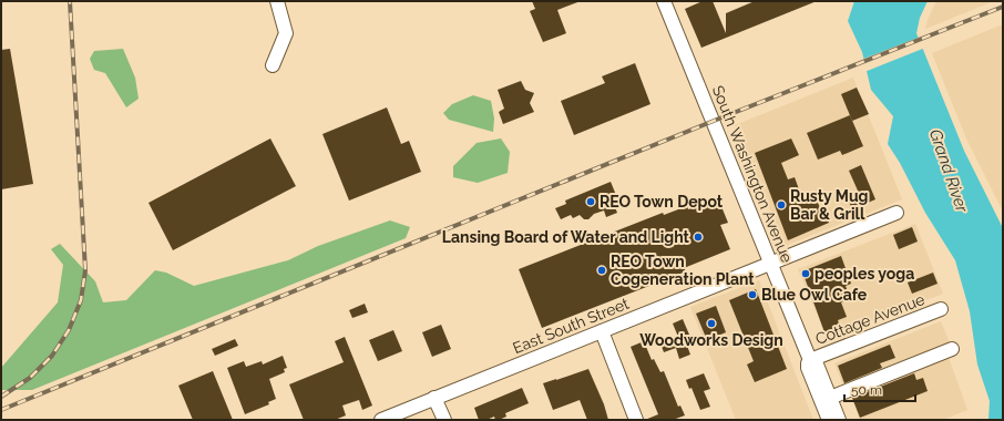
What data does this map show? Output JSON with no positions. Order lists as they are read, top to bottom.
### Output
{
  "streets": {
    "street": ["South Washington Avenue", "Cottage Avenue", "East South Street"]
  },
  "crossings": [
    ["South Washington Avenue", "Cottage Avenue"],
    ["South Washington Avenue", "East South Street"]
  ],
  "water": ["Grand River"],
  "places": [
    "REO Town Depot",
    "Rusty Mug Bar & Grill",
    "Lansing Board of Water and Light",
    "REO Town Cogeneration Plant",
    "peoples yoga",
    "Blue Owl Cafe",
    "Woodworks Design"
  ],
  "scale_bar": "50 m"
}
